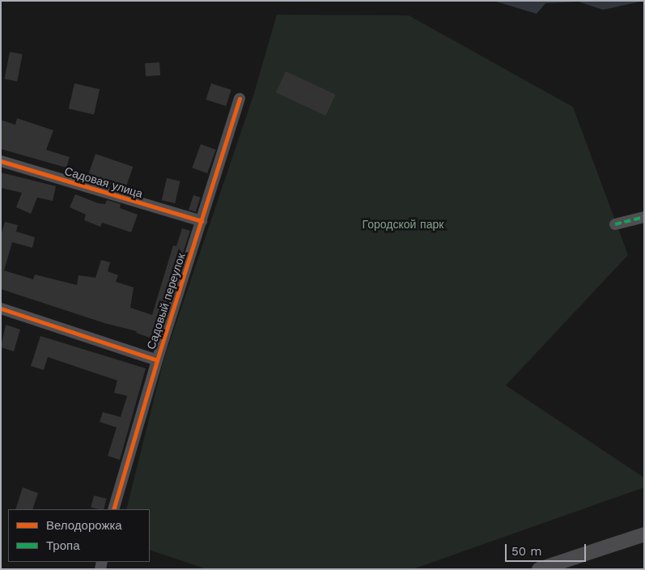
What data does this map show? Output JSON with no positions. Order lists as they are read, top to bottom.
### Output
{
  "streets": {
    "street": ["Садовая улица", "Садовый переулок"]
  },
  "crossings": [
    ["Садовая улица", "Садовый переулок"]
  ],
  "parks": ["Городской парк"],
  "legend": ["Велодорожка", "Тропа"],
  "scale_bar": "50 m"
}
